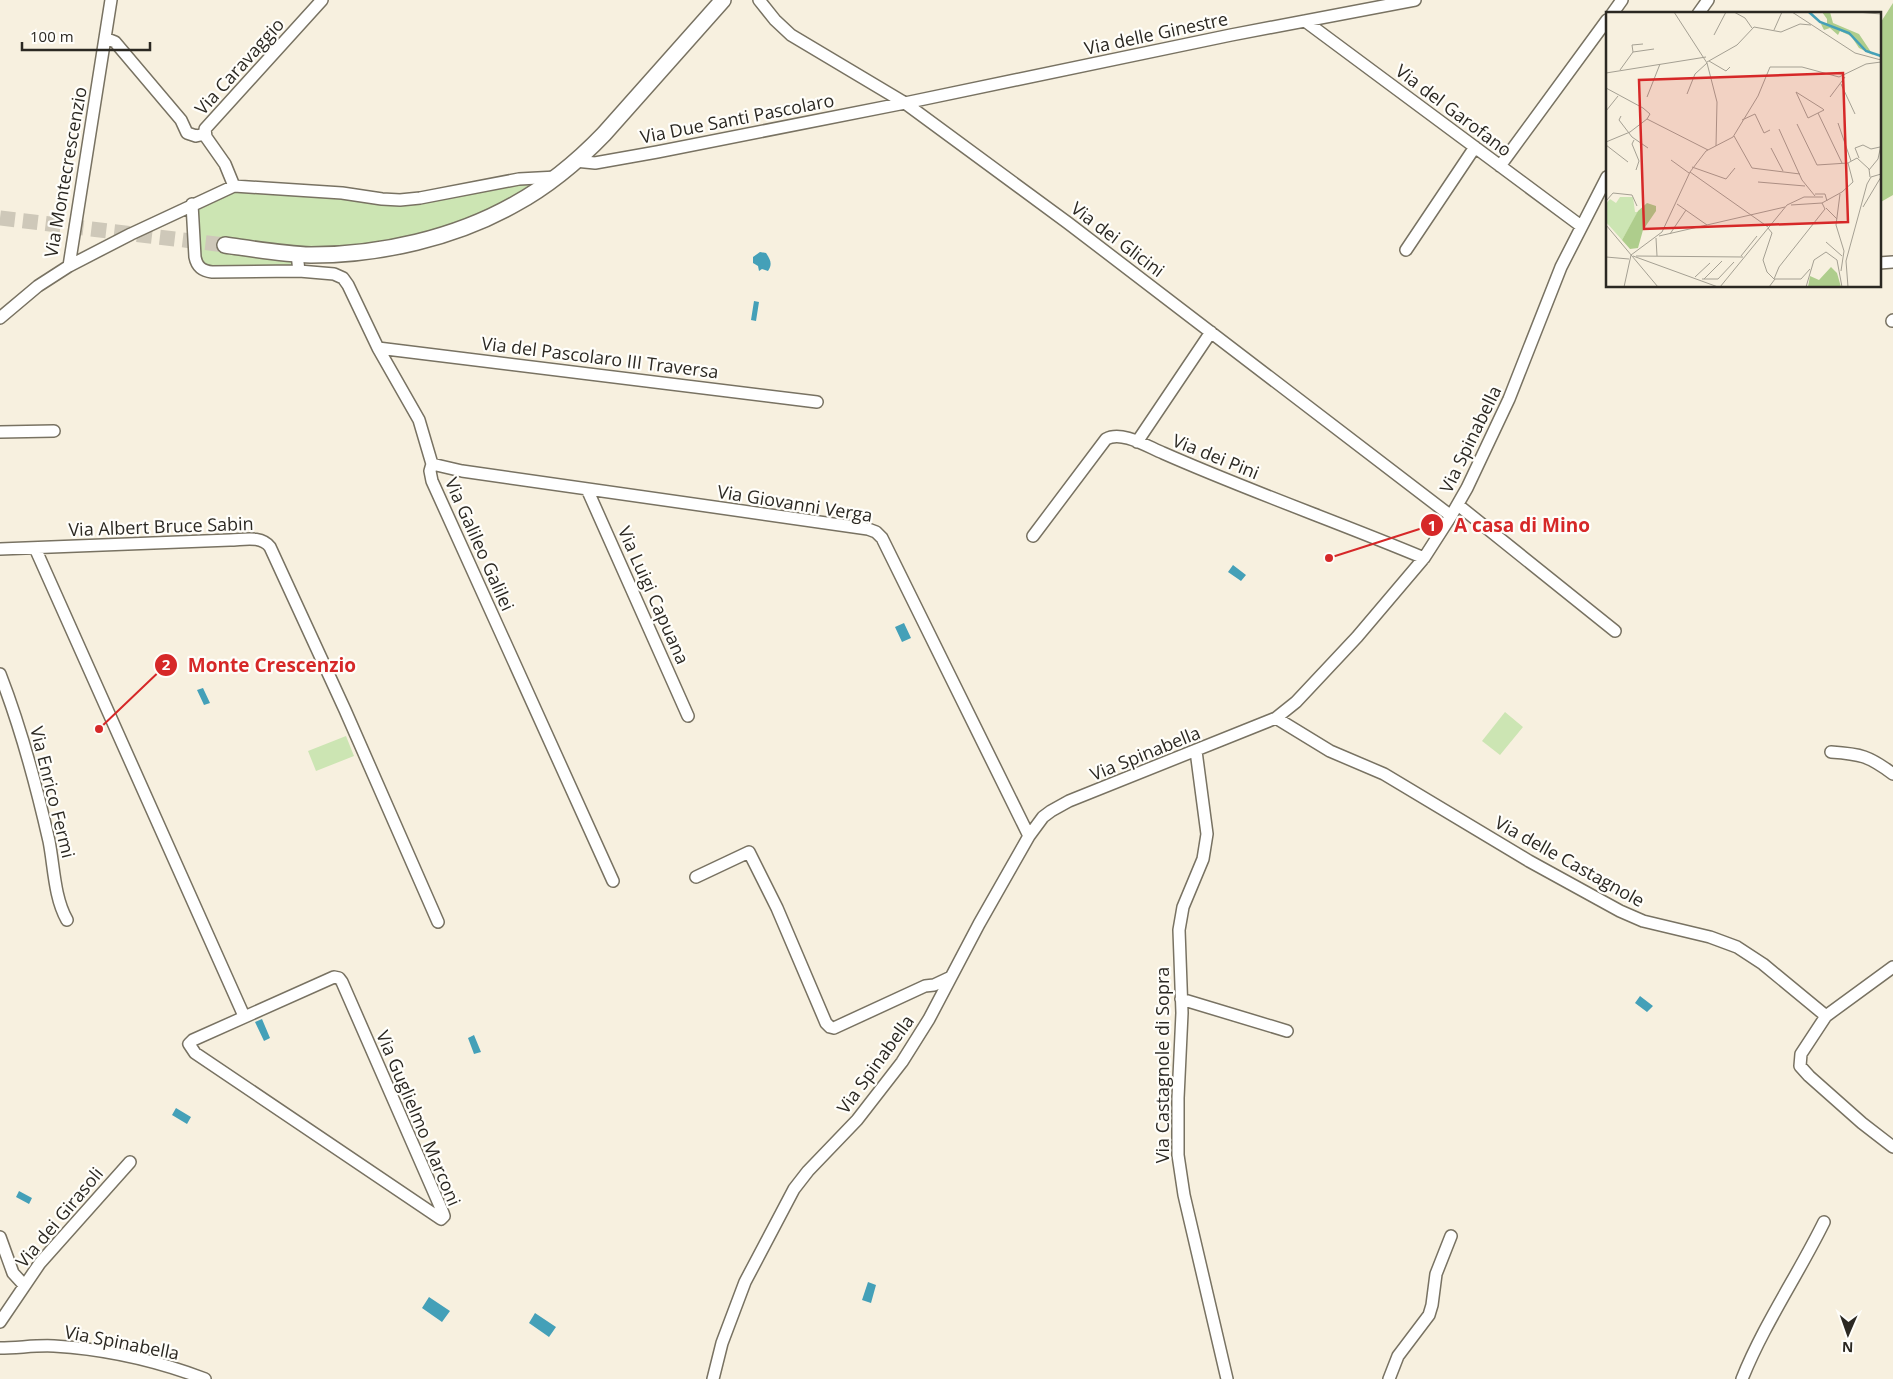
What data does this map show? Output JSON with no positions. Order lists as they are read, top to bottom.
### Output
{
  "streets": {
    "street": [
      "Via delle Ginestre",
      "Via Caravaggio",
      "Via del Garofano",
      "Via Due Santi Pascolaro",
      "Via Montecrescenzio",
      "Via dei Glicini",
      "Via del Pascolaro III Traversa",
      "Via Spinabella",
      "Via dei Pini",
      "Via Giovanni Verga",
      "Via Albert Bruce Sabin",
      "Via Galileo Galilei",
      "Via Luigi Capuana",
      "Via Enrico Fermi",
      "Via delle Castagnole",
      "Via Castagnole di Sopra",
      "Via Guglielmo Marconi",
      "Via dei Girasoli"
    ]
  },
  "crossings": [
    ["Via delle Ginestre", "Via del Garofano"],
    ["Via delle Ginestre", "Via Due Santi Pascolaro"],
    ["Via delle Ginestre", "Via dei Glicini"],
    ["Via del Garofano", "Via Spinabella"],
    ["Via Due Santi Pascolaro", "Via dei Glicini"],
    ["Via dei Glicini", "Via Spinabella"],
    ["Via del Pascolaro III Traversa", "Via Galileo Galilei"],
    ["Via Spinabella", "Via dei Pini"],
    ["Via Spinabella", "Via Giovanni Verga"],
    ["Via Spinabella", "Via delle Castagnole"],
    ["Via Spinabella", "Via Castagnole di Sopra"],
    ["Via Giovanni Verga", "Via Galileo Galilei"],
    ["Via Giovanni Verga", "Via Luigi Capuana"]
  ],
  "places": ["A casa di Mino", "Monte Crescenzio"],
  "scale_bar": "100 m",
  "north": "bottom"
}
